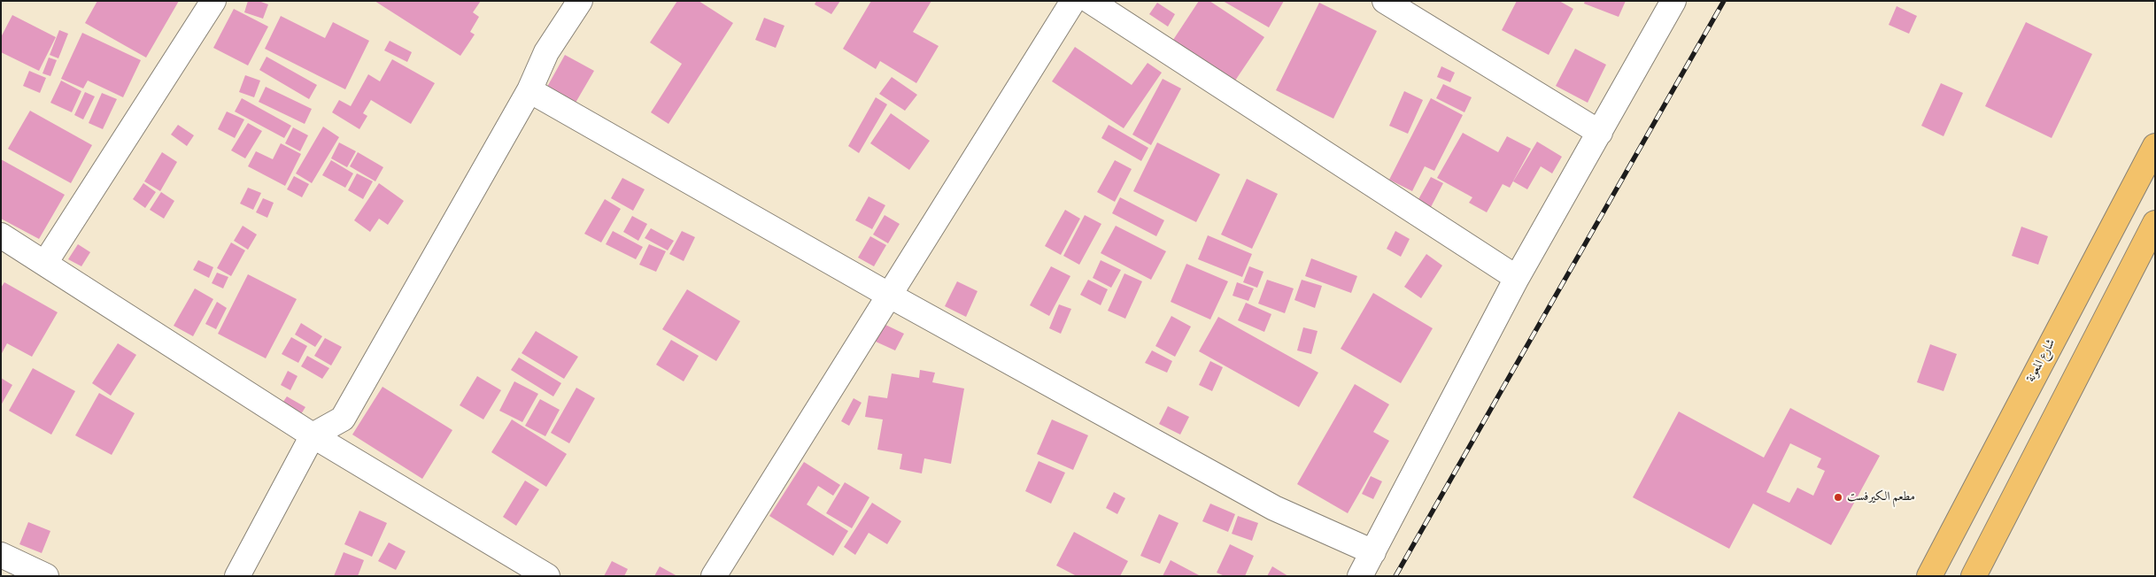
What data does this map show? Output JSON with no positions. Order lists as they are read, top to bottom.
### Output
{
  "streets": {
    "highway": ["شارع المعونة"]
  },
  "places": ["مطعم الكيرفست"]
}
